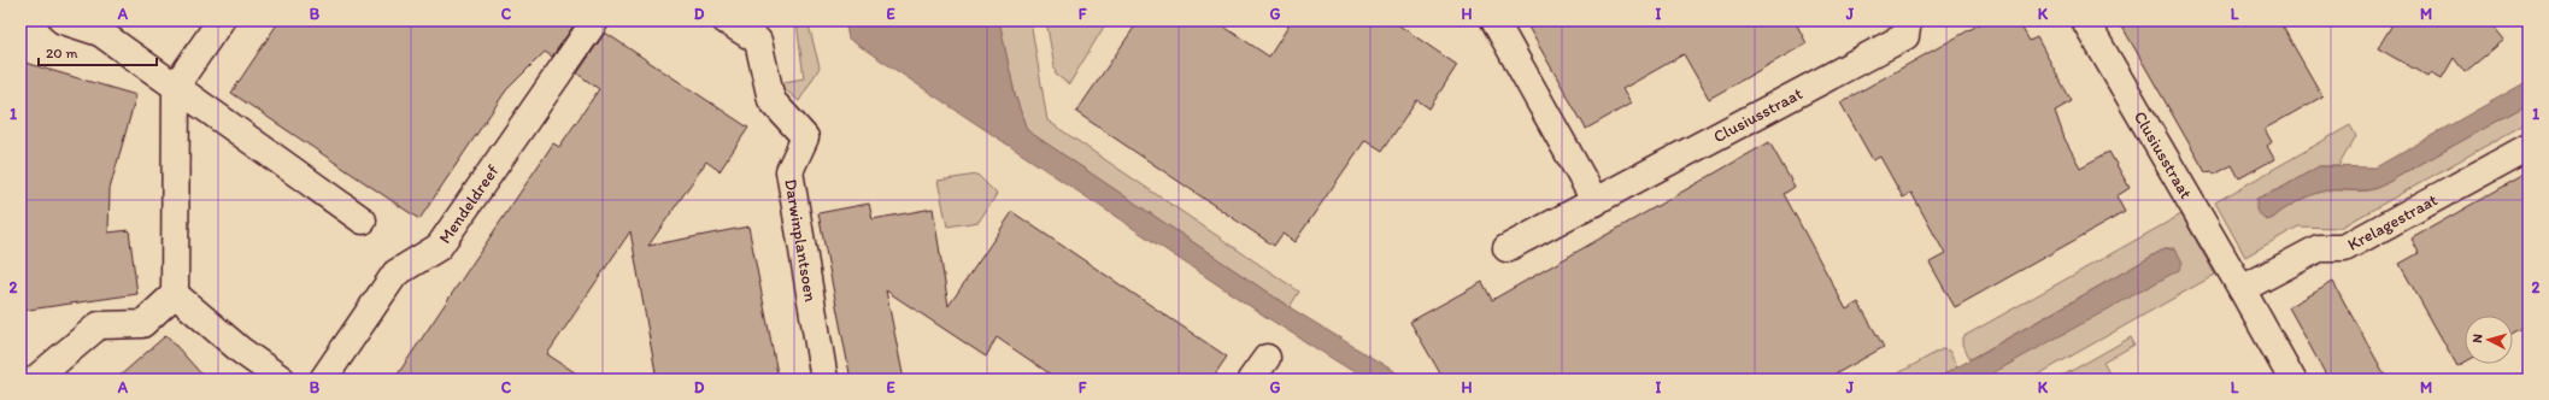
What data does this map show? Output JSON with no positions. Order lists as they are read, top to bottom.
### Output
{
  "streets": {
    "street": [
      "Clusiusstraat",
      "Mendeldreef",
      "Krelagestraat",
      "Darwinplantsoen"
    ]
  },
  "crossings": [
    ["Clusiusstraat", "Krelagestraat"]
  ],
  "scale_bar": "20 m",
  "north": "left",
  "grid": {
    "columns": [
      "A",
      "B",
      "C",
      "D",
      "E",
      "F",
      "G",
      "H",
      "I",
      "J",
      "K",
      "L",
      "M"
    ],
    "rows": ["1", "2"]
  }
}
